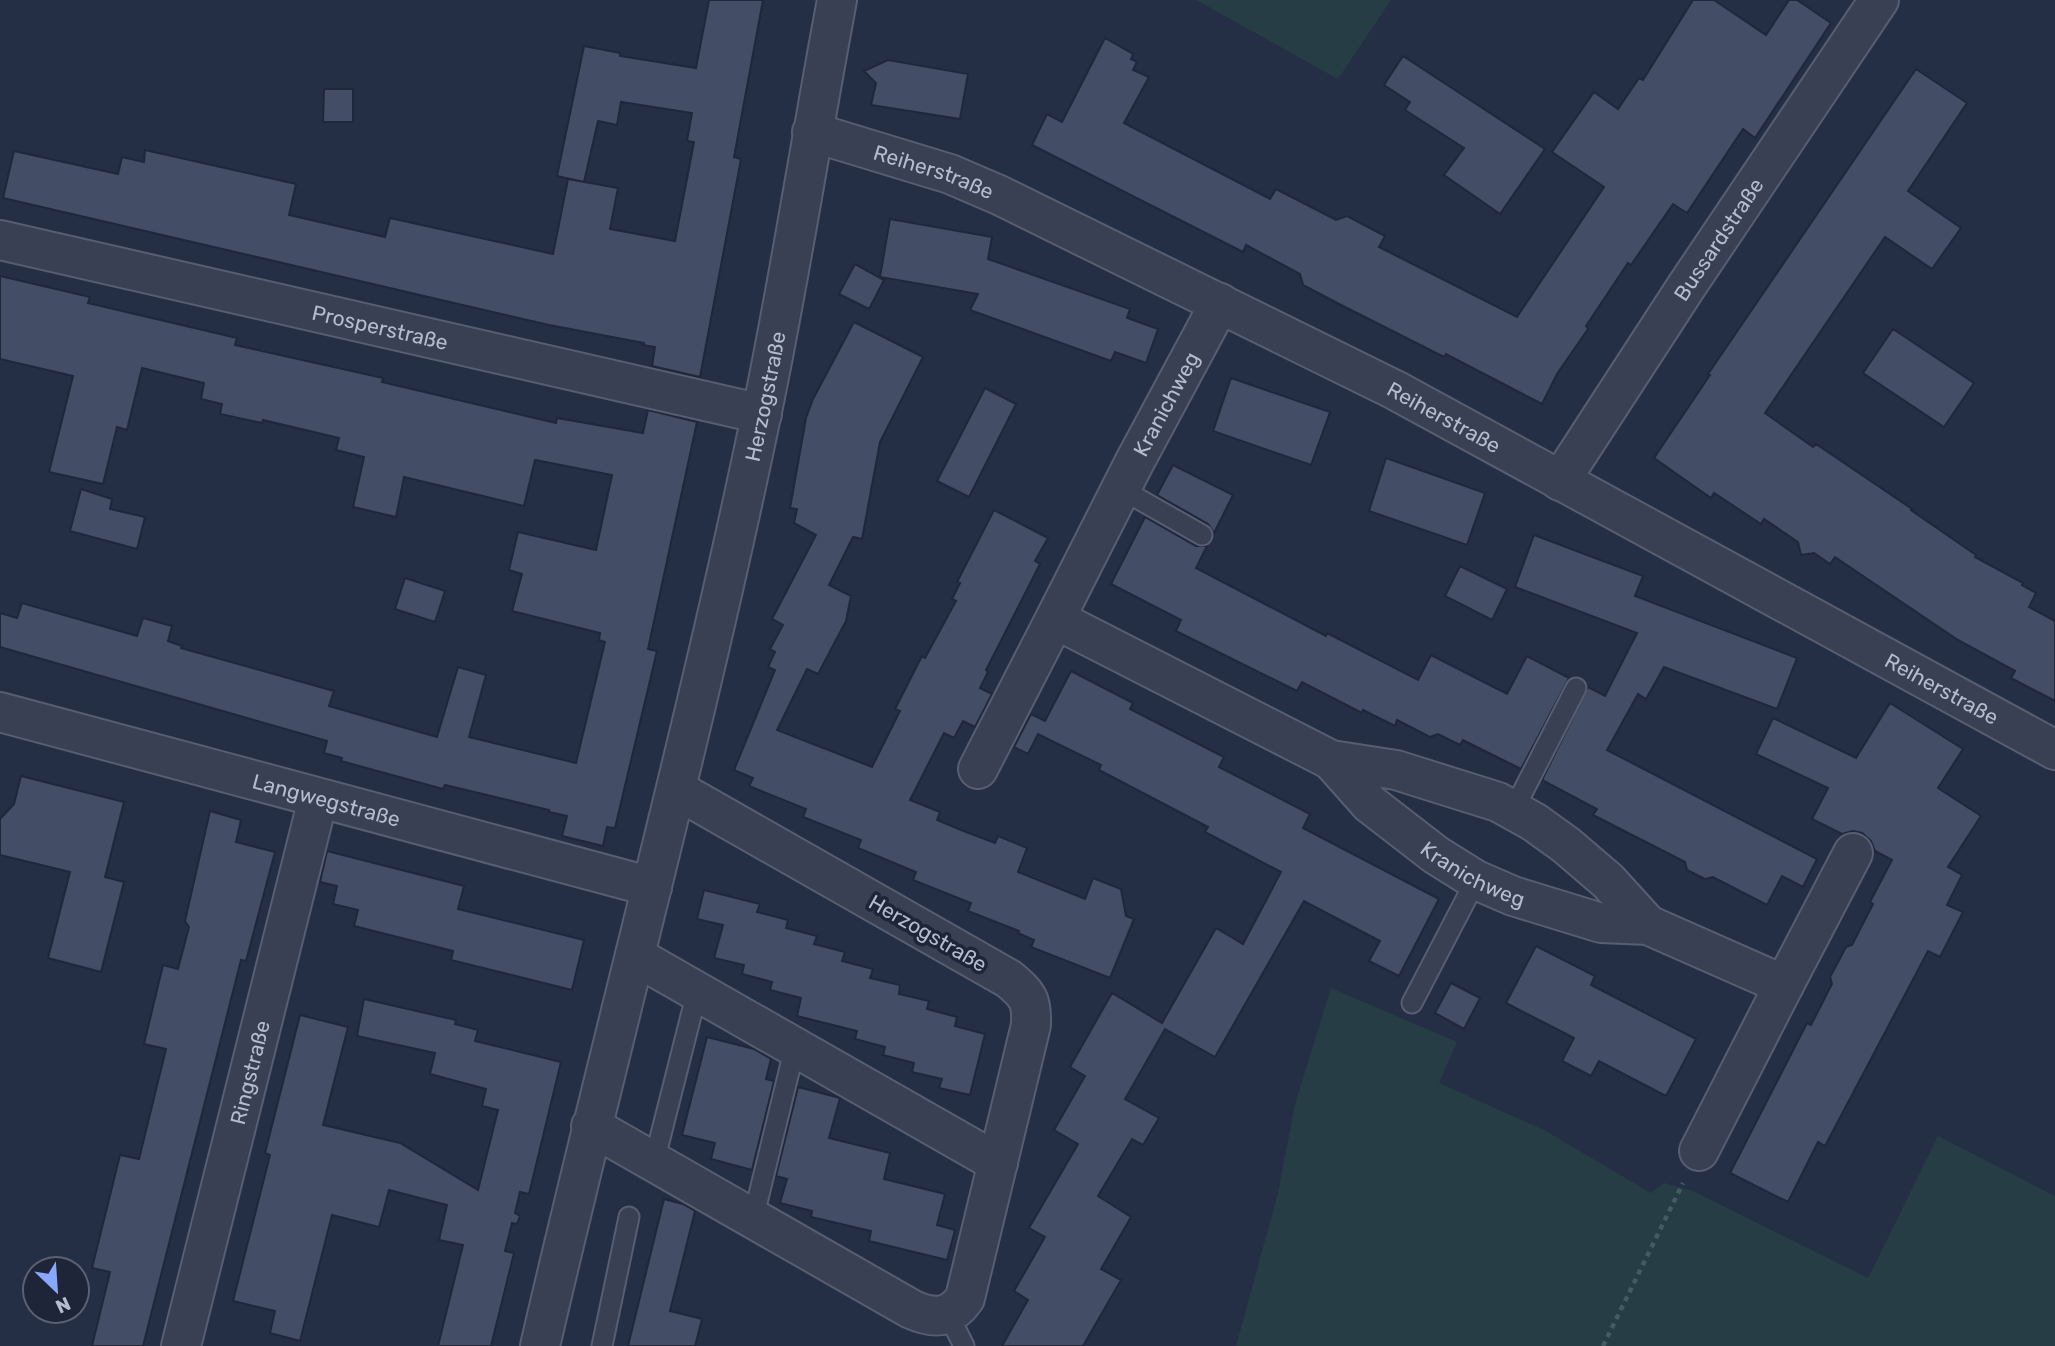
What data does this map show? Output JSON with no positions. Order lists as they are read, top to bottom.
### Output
{
  "streets": {
    "street": [
      "Reiherstraße",
      "Bussardstraße",
      "Prosperstraße",
      "Herzogstraße",
      "Kranichweg",
      "Langwegstraße",
      "Ringstraße"
    ]
  },
  "crossings": [
    ["Reiherstraße", "Bussardstraße"],
    ["Reiherstraße", "Herzogstraße"],
    ["Reiherstraße", "Kranichweg"],
    ["Prosperstraße", "Herzogstraße"],
    ["Herzogstraße", "Langwegstraße"],
    ["Langwegstraße", "Ringstraße"]
  ],
  "north": "bottom right"
}
